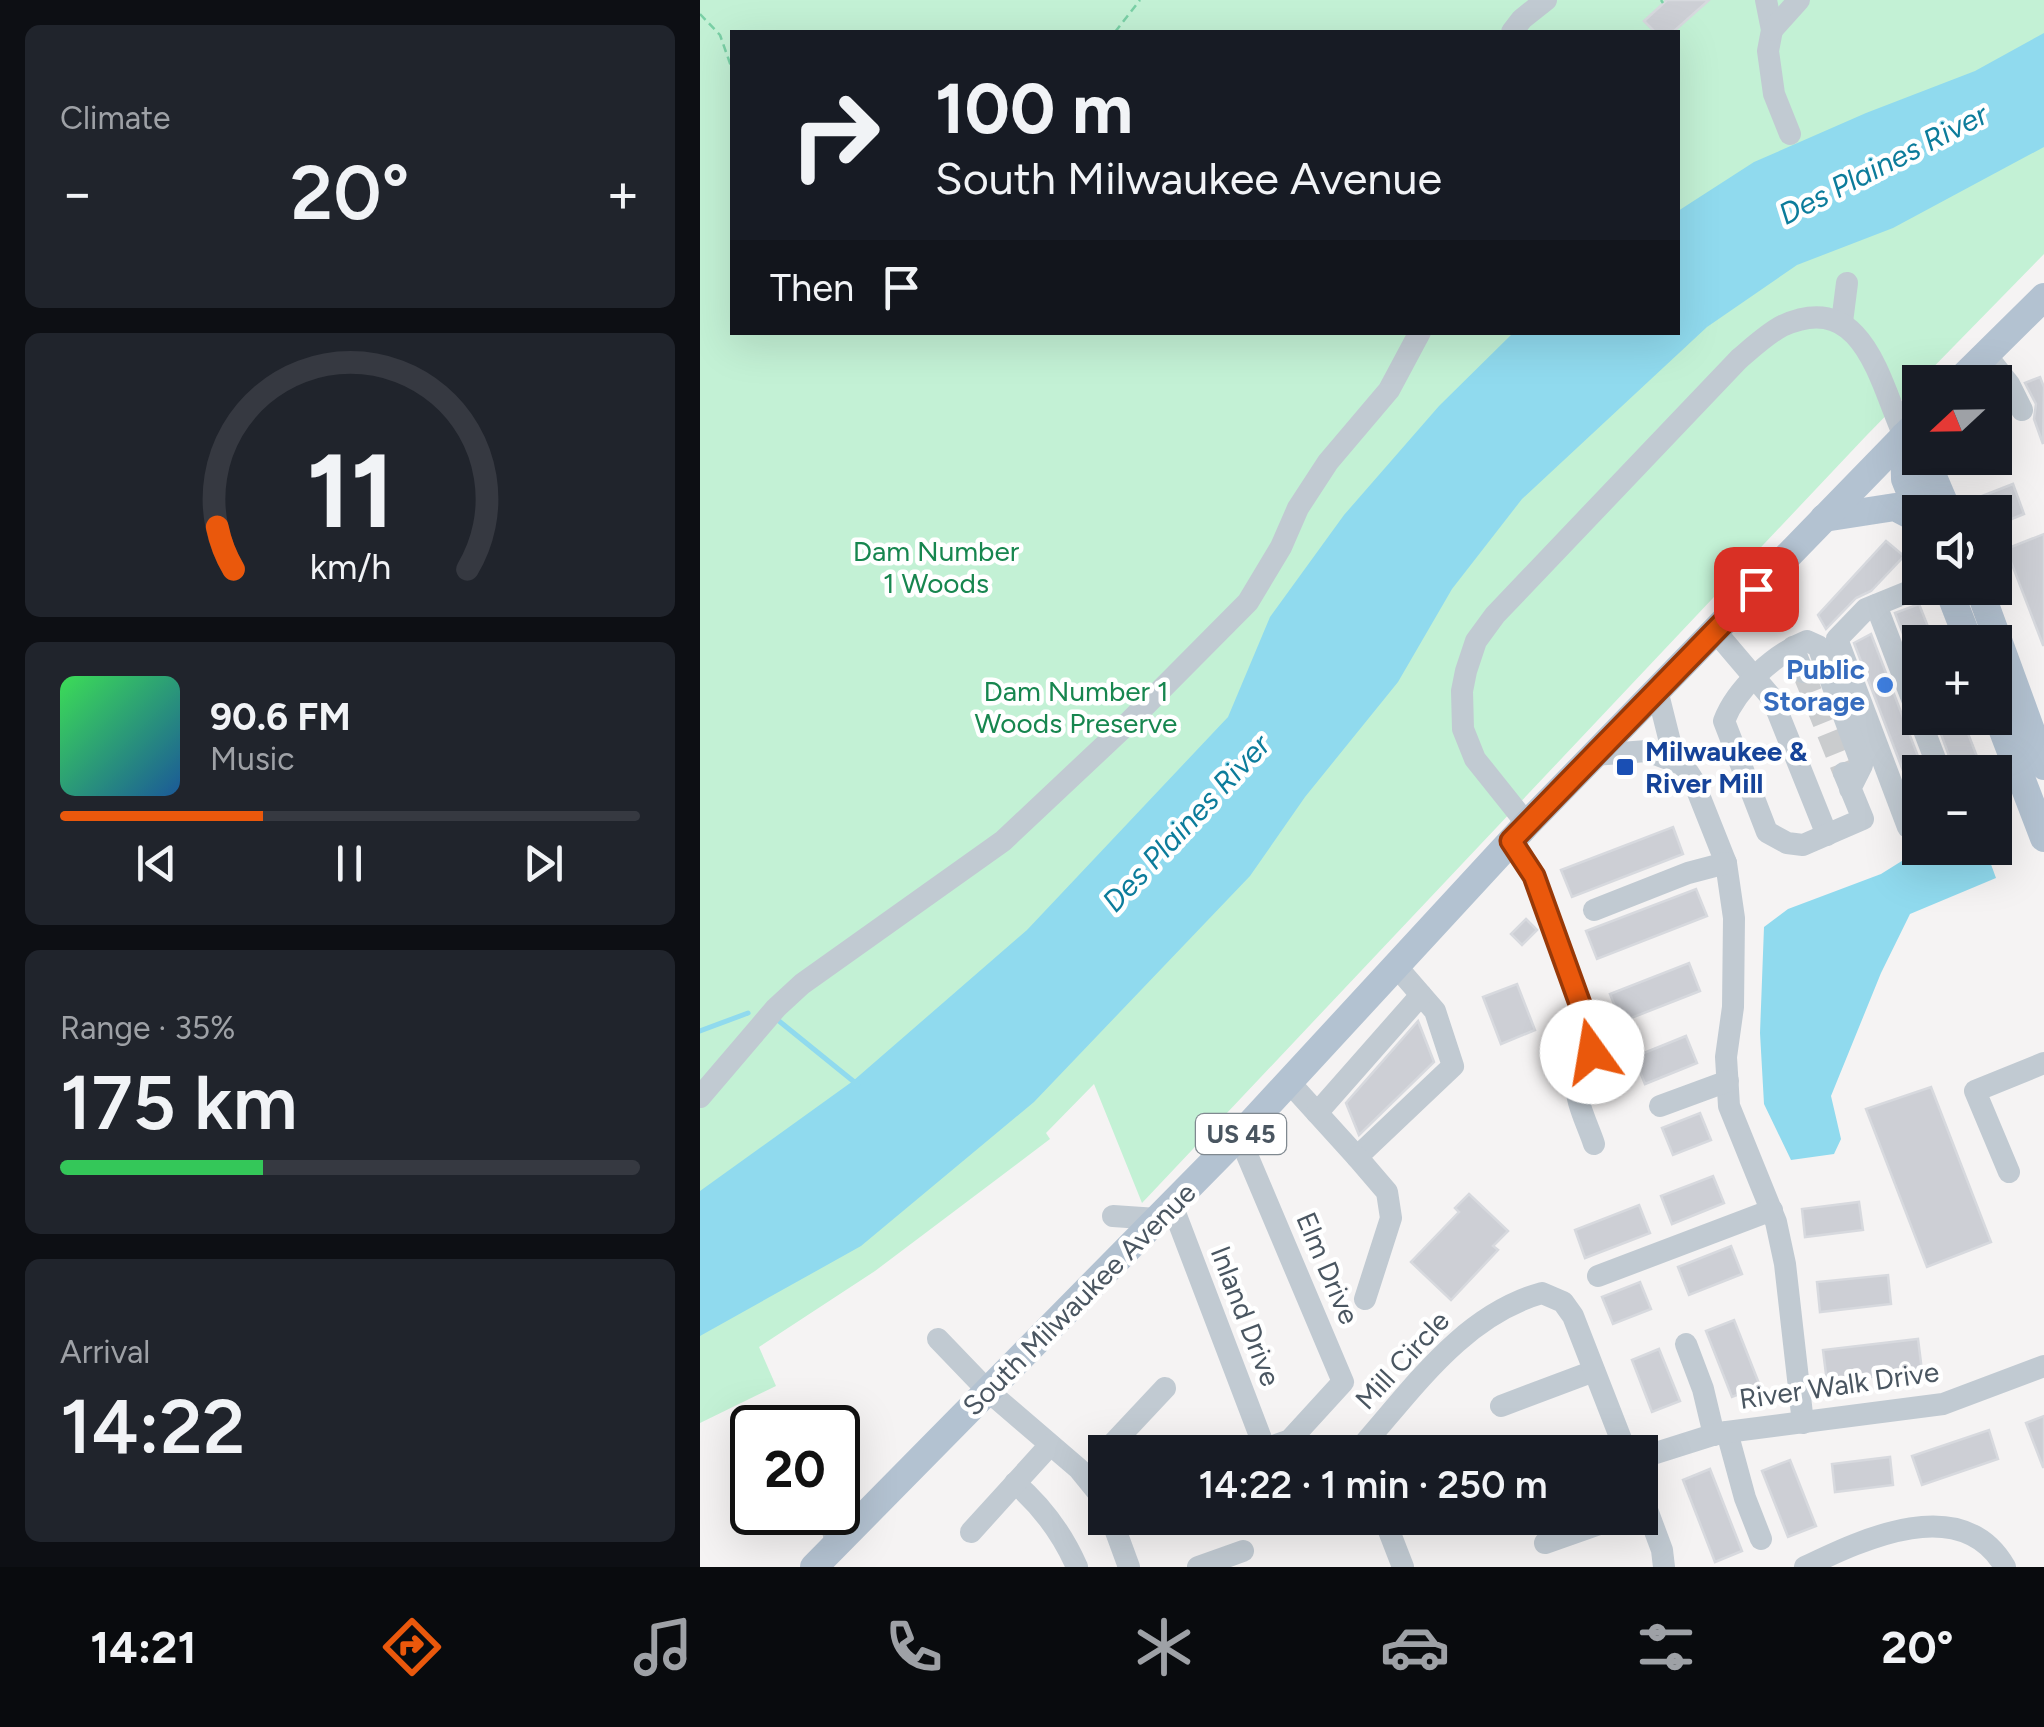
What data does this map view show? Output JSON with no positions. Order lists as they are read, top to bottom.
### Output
{
  "streets": {
    "main road": ["US 45", "South Milwaukee Avenue"],
    "street": [
      "Elm Drive",
      "Inland Drive",
      "Mill Circle",
      "River Walk Drive"
    ]
  },
  "crossings": [
    ["Elm Drive", "South Milwaukee Avenue"],
    ["South Milwaukee Avenue", "Inland Drive"]
  ],
  "water": ["Des Plaines River"],
  "parks": ["Dam Number 1 Woods", "Dam Number 1 Woods Preserve"],
  "places": {
    "other": ["Public Storage"],
    "transit": ["Milwaukee & River Mill"]
  },
  "north": "left",
  "page": {
    "tile": [
      "Climate",
      ["Range · 35%", "175 km"],
      ["Arrival", "14:22"]
    ],
    "turn": ["100 m", "South Milwaukee Avenue"],
    "heat": ["−", "20°", "+"],
    "then": "Then",
    "map_buttons": ["+", "−"],
    "song": ["90.6 FM", "Music"],
    "limit": "20",
    "trip": "14:22 · 1 min · 250 m",
    "tabs": ["14:21", "20°"],
    "gauge": ["11", "km/h"]
  }
}
